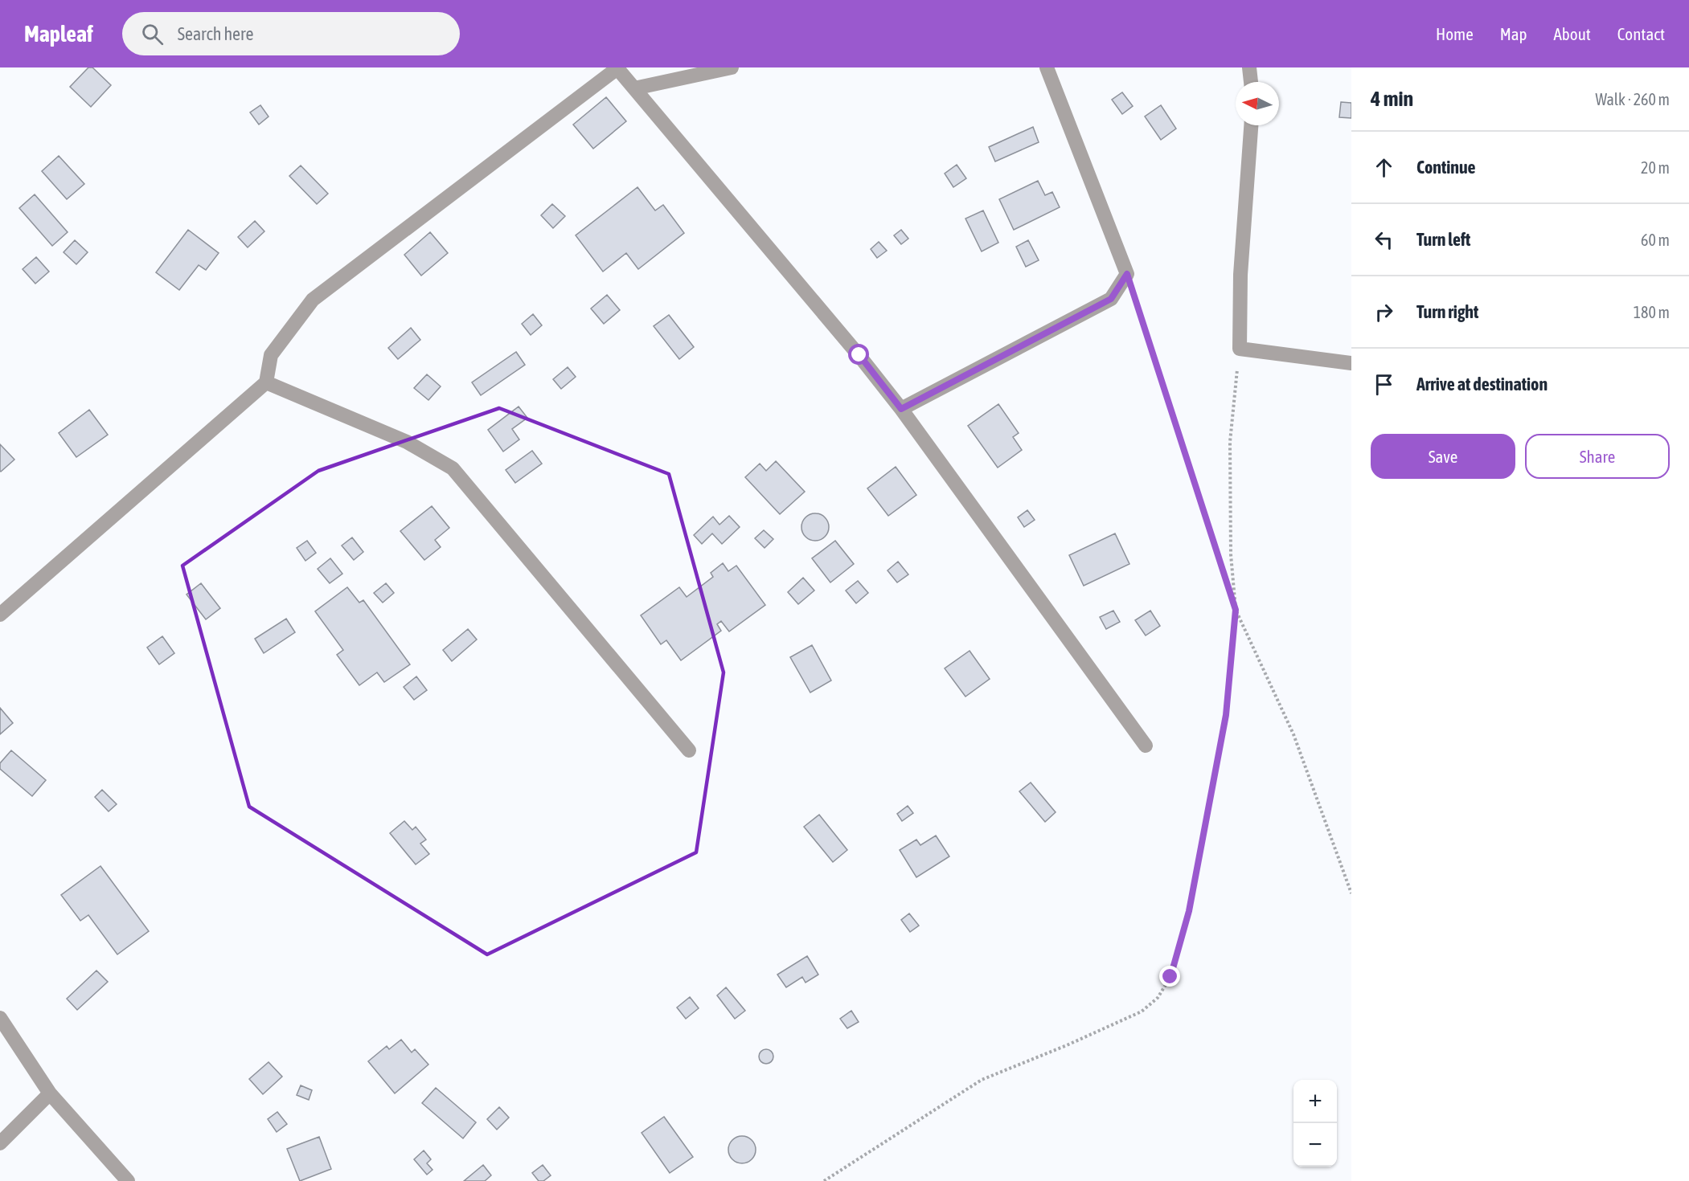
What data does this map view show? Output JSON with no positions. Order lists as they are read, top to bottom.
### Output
{
  "north": "left",
  "page": {
    "header": "Mapleaf",
    "search": "Search here",
    "nav": [
      "Home",
      "Map",
      "About",
      "Contact"
    ],
    "heading": ["4 min", "Walk · 260 m"],
    "list": [
      ["Continue", "20 m"],
      ["Turn left", "60 m"],
      ["Turn right", "180 m"],
      "Arrive at destination"
    ],
    "buttons": ["Save", "Share"],
    "map_buttons": ["+", "−"]
  }
}
